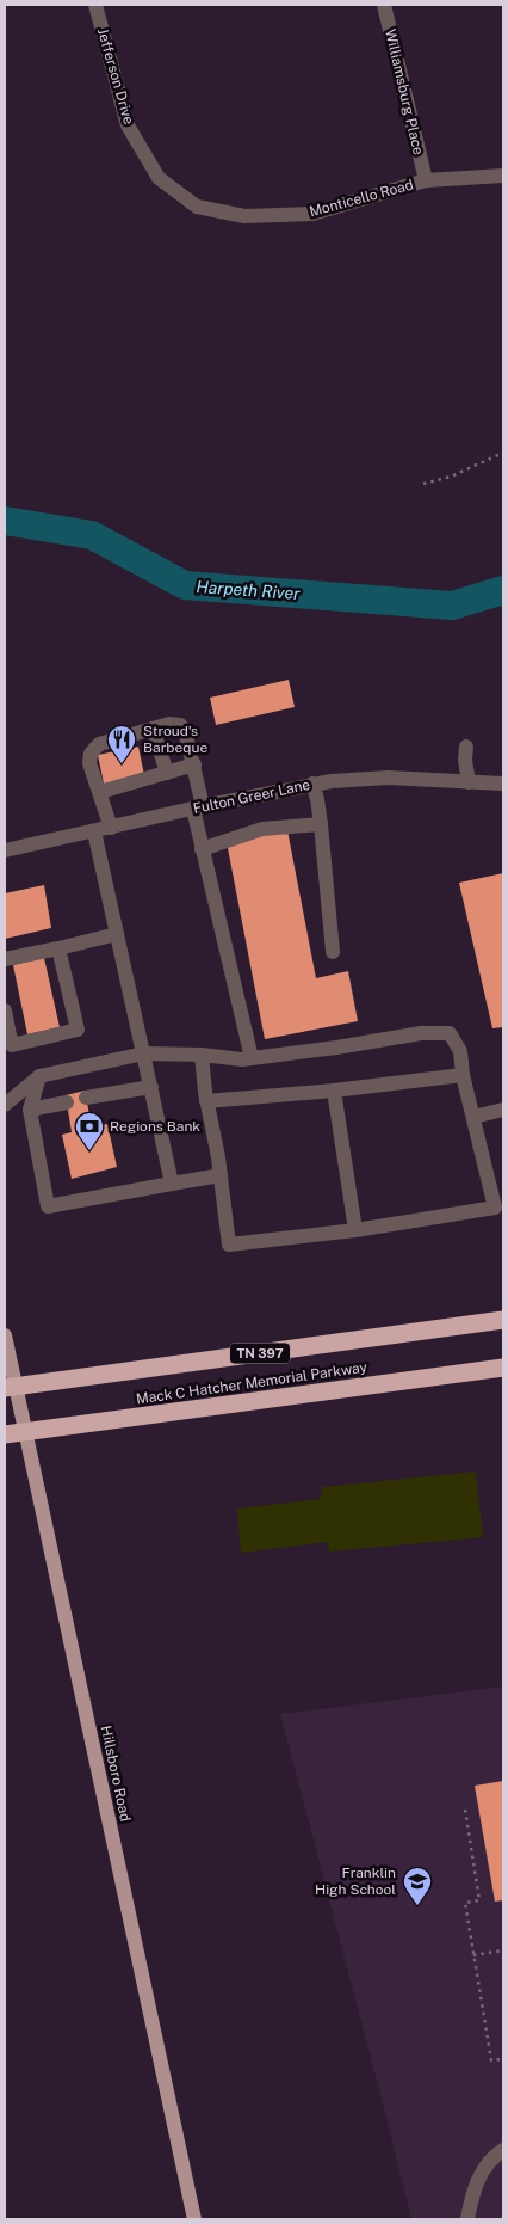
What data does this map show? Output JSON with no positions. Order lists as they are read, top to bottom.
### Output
{
  "streets": {
    "highway": ["TN 397", "Mack C Hatcher Memorial Parkway"],
    "main road": ["Hillsboro Road"],
    "street": [
      "Jefferson Drive",
      "Williamsburg Place",
      "Monticello Road",
      "Fulton Greer Lane"
    ]
  },
  "crossings": [
    ["Jefferson Drive", "Monticello Road"],
    ["Williamsburg Place", "Monticello Road"],
    ["Mack C Hatcher Memorial Parkway", "Hillsboro Road"]
  ],
  "water": ["Harpeth River"],
  "places": {
    "restaurant": ["Stroud's Barbeque"],
    "bank": ["Regions Bank"],
    "school or university": ["Franklin High School"]
  }
}
